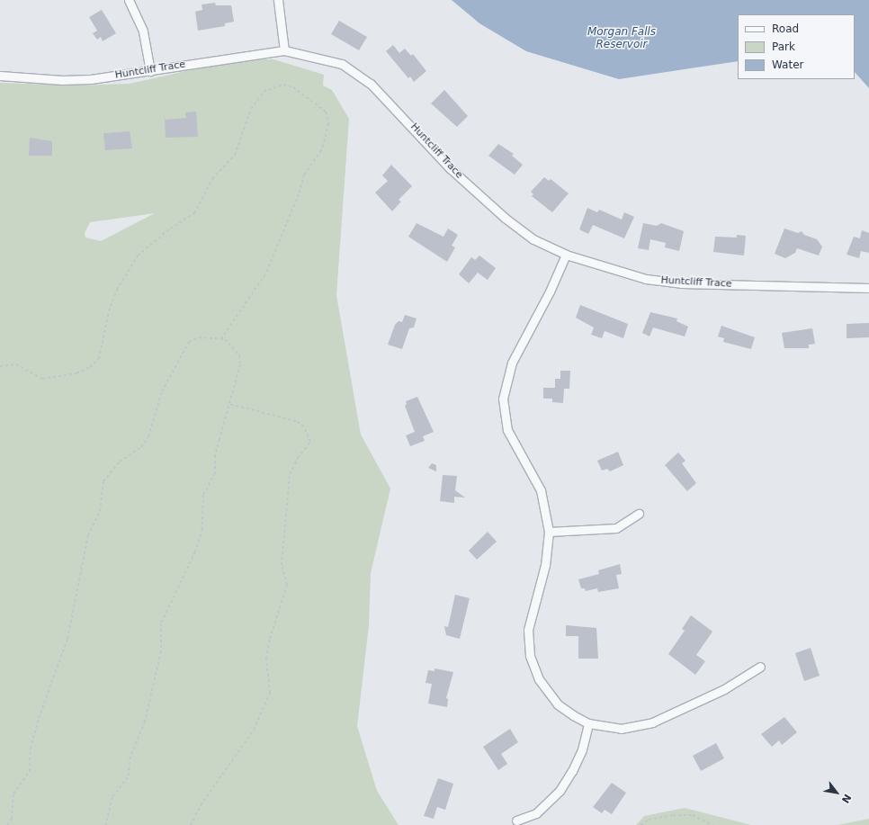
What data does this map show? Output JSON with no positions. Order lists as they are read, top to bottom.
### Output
{
  "streets": {
    "street": ["Huntcliff Trace"]
  },
  "water": ["Morgan Falls Reservoir"],
  "legend": ["Road", "Park", "Water"],
  "north": "bottom right"
}
